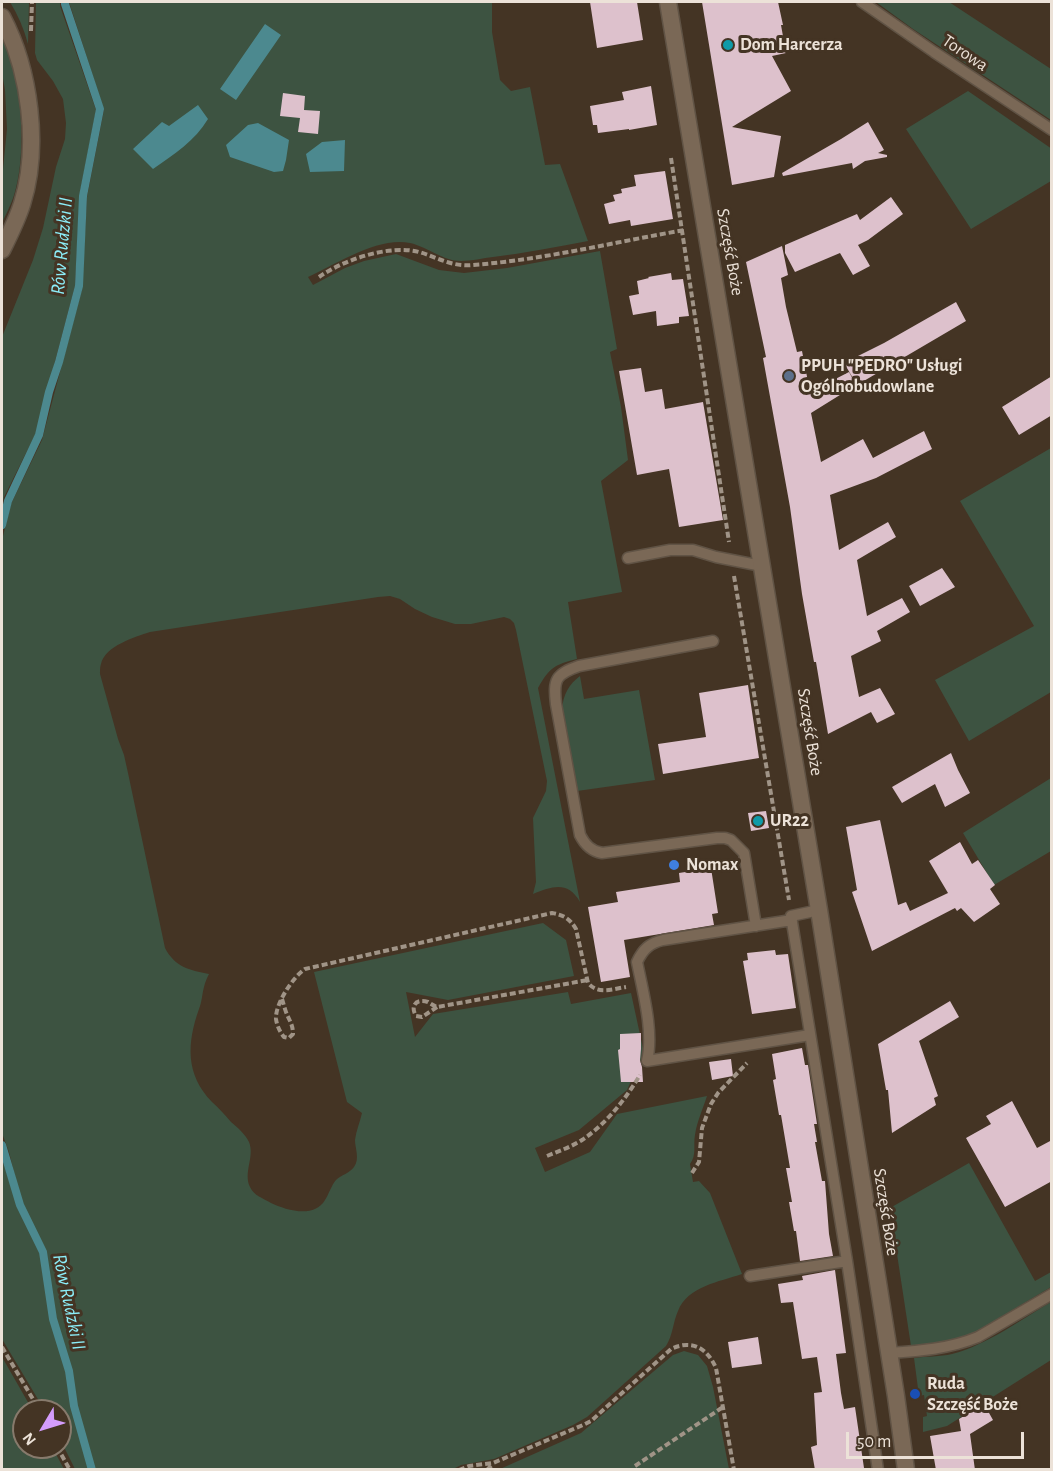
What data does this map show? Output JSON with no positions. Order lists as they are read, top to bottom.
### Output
{
  "streets": {
    "street": ["Szczęść Boże"],
    "lane": ["Torowa"]
  },
  "water": ["Rów Rudzki II"],
  "places": [
    "Dom Harcerza",
    "PPUH \"PEDRO\" Usługi Ogólnobudowlane",
    "UR22",
    "Nomax",
    "Ruda Szczęść Boże"
  ],
  "scale_bar": "50 m",
  "north": "bottom left"
}
